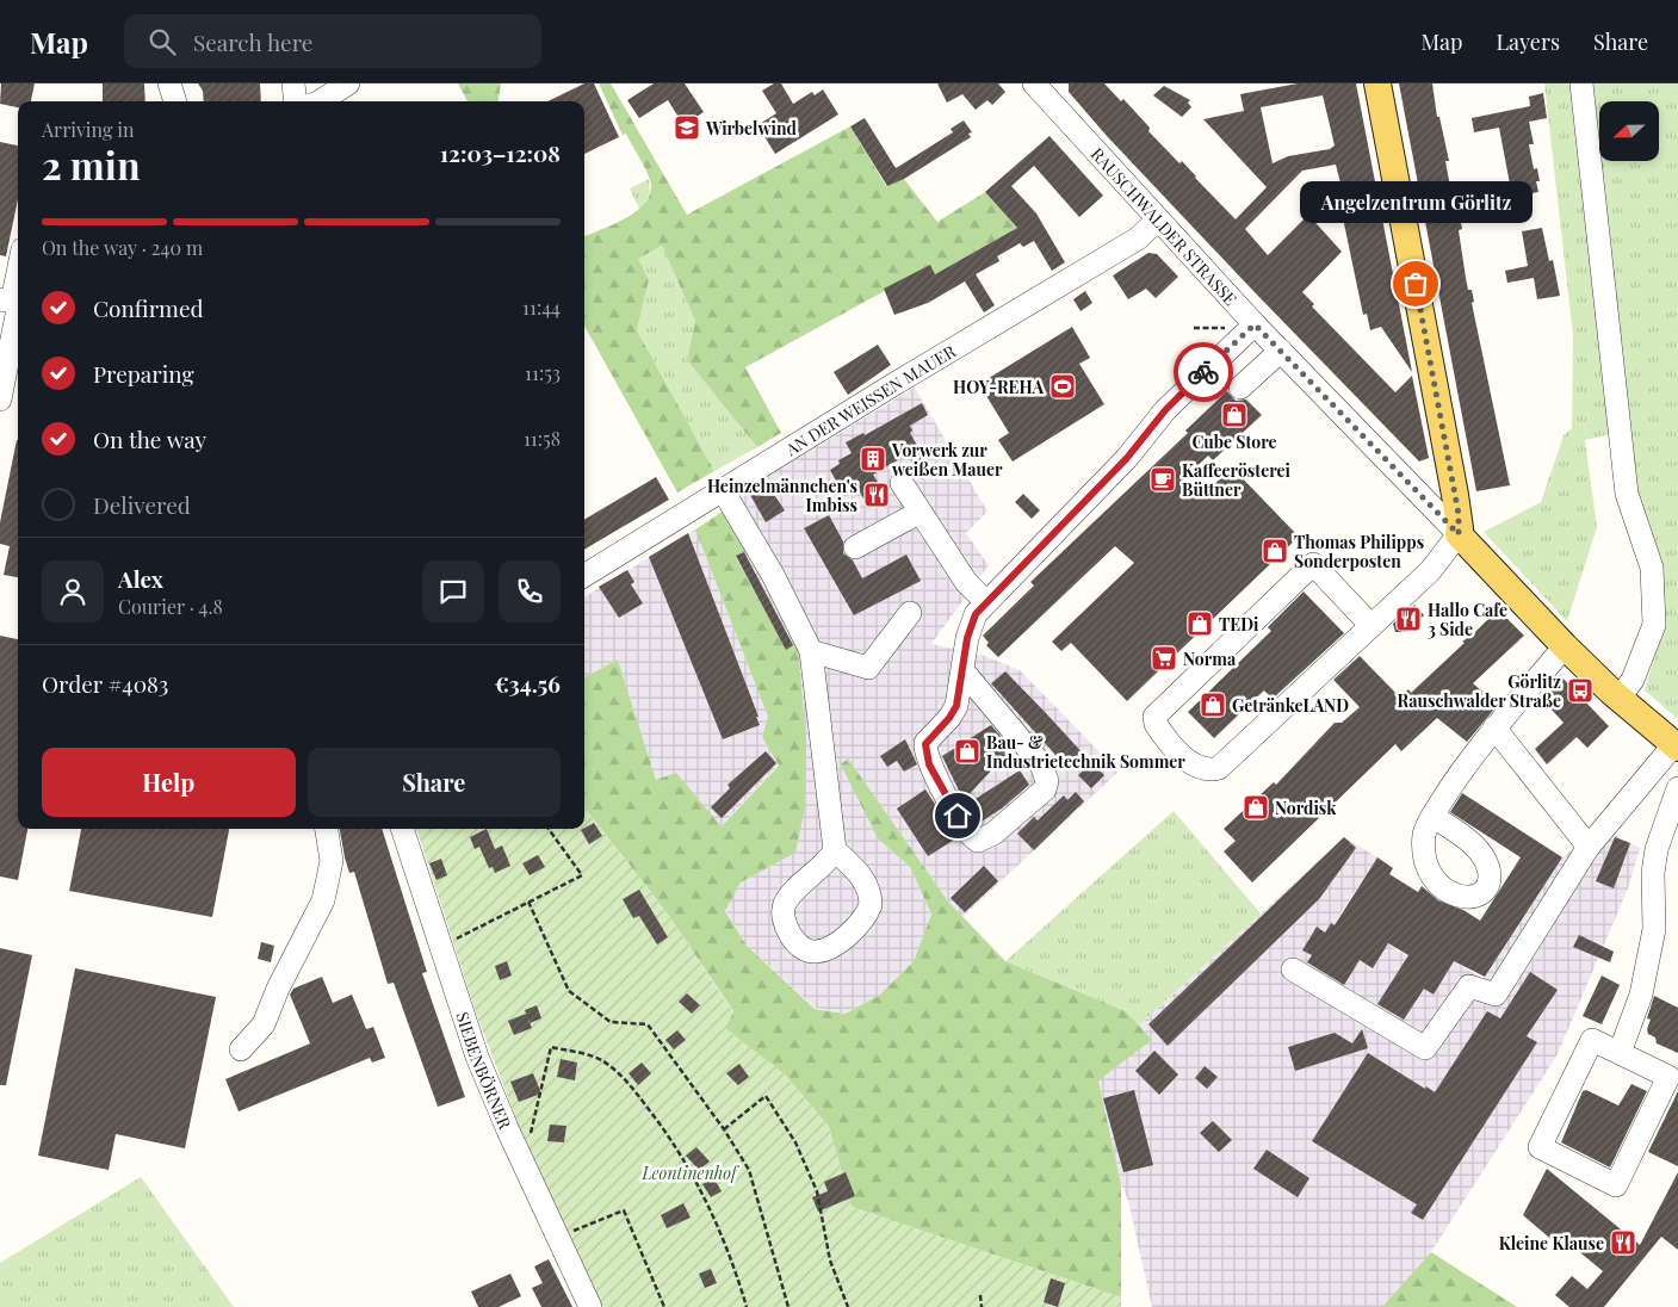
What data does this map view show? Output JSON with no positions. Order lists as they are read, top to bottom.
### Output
{
  "streets": {
    "main road": ["RAUSCHWALDER STRASSE"],
    "street": ["AN DER WEISSEN MAUER", "SIEBENBÖRNER"]
  },
  "crossings": [
    ["RAUSCHWALDER STRASSE", "AN DER WEISSEN MAUER"]
  ],
  "parks": ["Leontinenhof"],
  "places": {
    "school or university": ["Wirbelwind"],
    "other": ["Angelzentrum Görlitz"],
    "sports": ["HOY-REHA"],
    "shop": [
      "Cube Store",
      "Thomas Philipps Sonderposten",
      "TEDi",
      "GetränkeLAND",
      "Bau- & Industrietechnik Sommer",
      "Nordisk"
    ],
    "building": ["Vorwerk zur weißen Mauer"],
    "cafe": ["Kaffeerösterei Büttner"],
    "restaurant": ["Heinzelmännchen's Imbiss", "Hallo Cafe 3 Side", "Kleine Klause"],
    "supermarket": ["Norma"],
    "bus stop": ["Görlitz Rauschwalder Straße"]
  },
  "north": "left",
  "page": {
    "header": "Map",
    "search": "Search here",
    "nav": ["Map", "Layers", "Share"],
    "heading": ["2 min", "Arriving in", "12:03–12:08"],
    "panel": [
      "Alex",
      "Courier · 4.8",
      "Order #4083",
      "€34.56"
    ],
    "bubble": "Angelzentrum Görlitz",
    "bar": "On the way · 240 m",
    "list": [
      ["Confirmed", "11:44"],
      ["Preparing", "11:53"],
      ["On the way", "11:58"],
      "Delivered"
    ],
    "buttons": ["Help", "Share"]
  }
}
